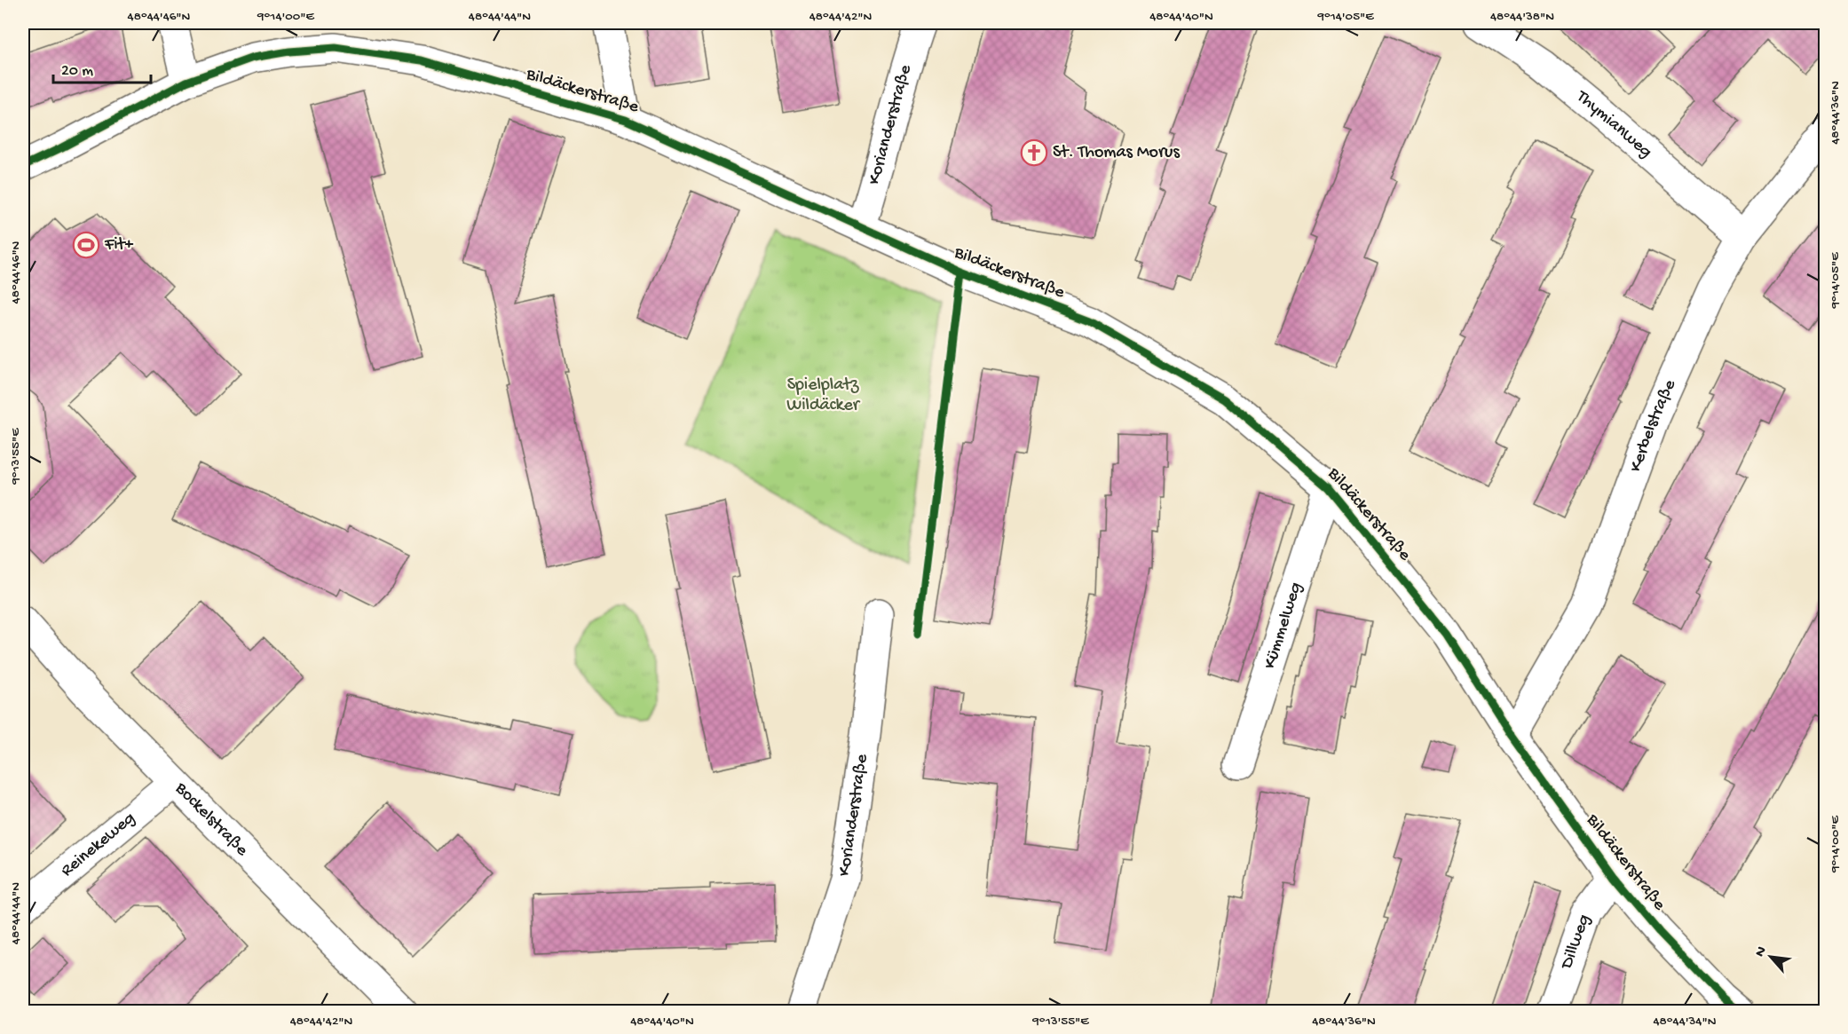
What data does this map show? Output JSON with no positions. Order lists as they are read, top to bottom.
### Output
{
  "streets": {
    "street": [
      "Bildäckerstraße",
      "Korianderstraße",
      "Thymianweg",
      "Kerbelstraße",
      "Kümmelweg",
      "Bockelstraße",
      "Reinekeweg",
      "Dillweg"
    ]
  },
  "crossings": [
    ["Bildäckerstraße", "Korianderstraße"],
    ["Bildäckerstraße", "Kerbelstraße"],
    ["Bildäckerstraße", "Kümmelweg"],
    ["Bildäckerstraße", "Dillweg"],
    ["Thymianweg", "Kerbelstraße"],
    ["Bockelstraße", "Reinekeweg"]
  ],
  "parks": ["Spielplatz Wildäcker"],
  "places": {
    "church": ["St. Thomas Morus"],
    "sports": ["Fit+"]
  },
  "scale_bar": "20 m",
  "north": "top left",
  "coordinates": [
    "48°44'46\"N",
    "9°14'00\"E",
    "48°44'44\"N",
    "48°44'42\"N",
    "48°44'40\"N",
    "9°14'05\"E",
    "48°44'38\"N",
    "48°44'36\"N",
    "9°13'55\"E",
    "48°44'34\"N"
  ]
}
